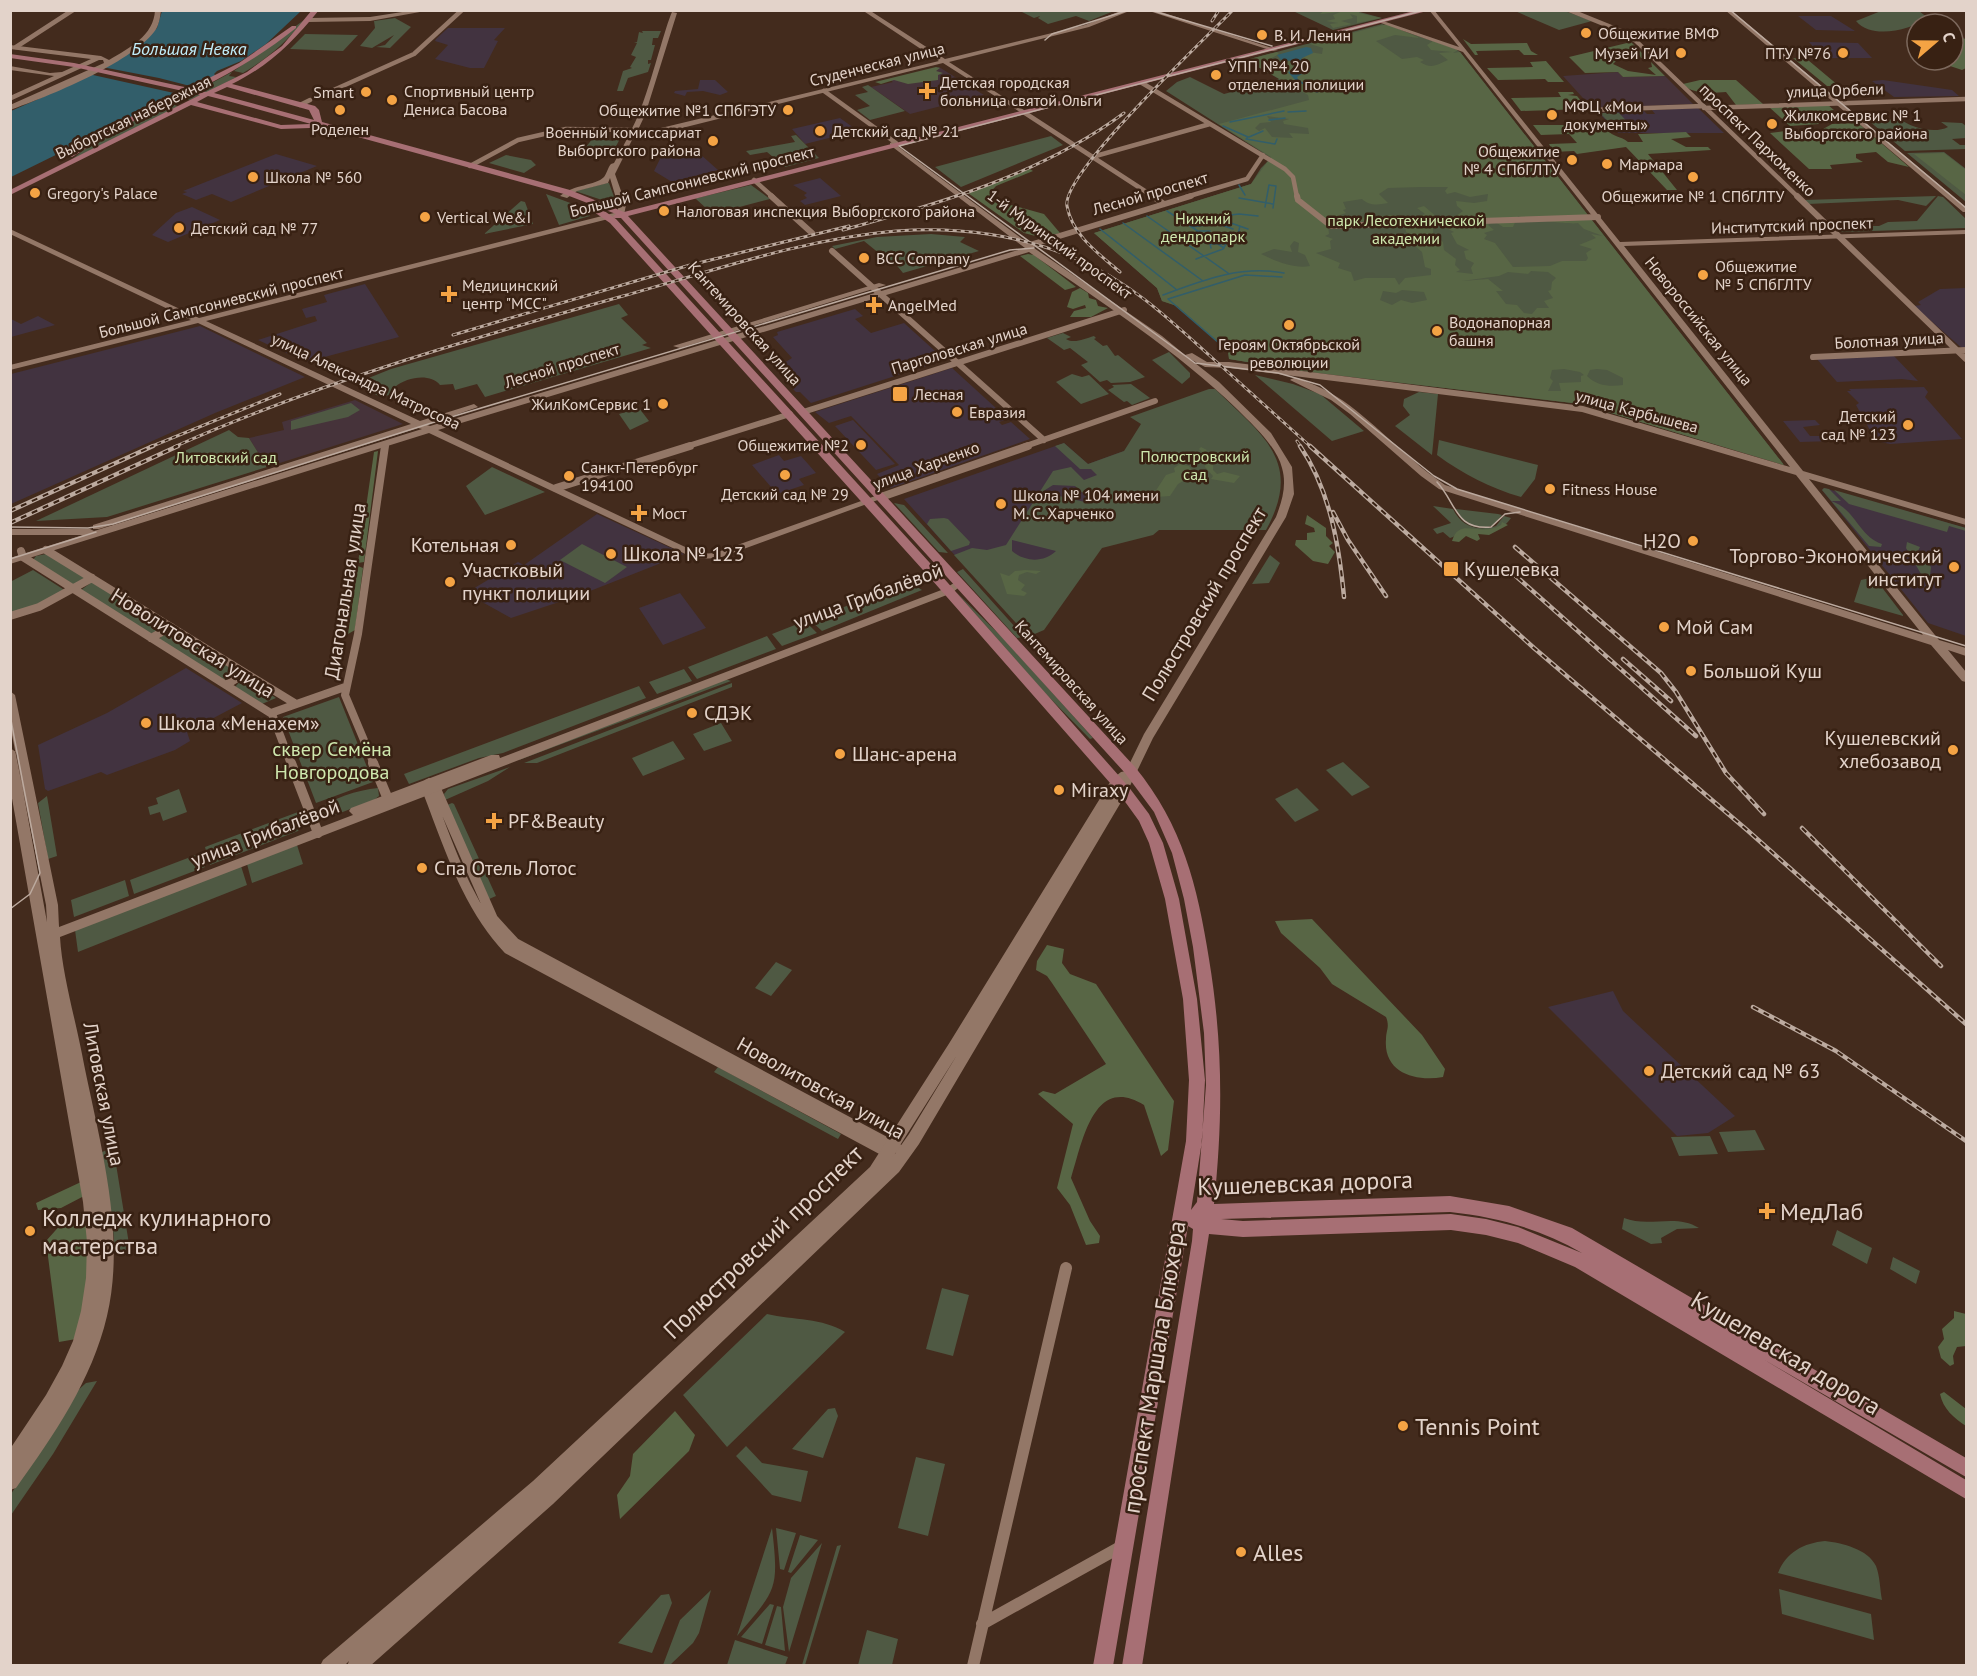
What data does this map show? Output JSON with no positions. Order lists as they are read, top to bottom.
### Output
{
  "streets": {
    "main road": [
      "Студенческая улица",
      "Выборгская набережная",
      "Большой Сампсониевский проспект",
      "Лесной проспект",
      "Институтский проспект",
      "1-й Муринский проспект",
      "Новороссийская улица",
      "Кантемировская улица",
      "улица Александра Матросова",
      "улица Карбышева",
      "улица Харченко",
      "улица Грибалёвой",
      "Полюстровский проспект",
      "Литовская улица",
      "Кушелевская дорога",
      "проспект Маршала Блюхера"
    ],
    "street": [
      "улица Орбели",
      "проспект Пархоменко",
      "Болотная улица",
      "Парголовская улица",
      "Диагональная улица",
      "Новолитовская улица"
    ]
  },
  "crossings": [
    ["Студенческая улица", "1-й Муринский проспект"],
    ["улица Орбели", "проспект Пархоменко"],
    ["проспект Пархоменко", "Институтский проспект"],
    ["проспект Пархоменко", "Болотная улица"],
    ["Большой Сампсониевский проспект", "1-й Муринский проспект"],
    ["Большой Сампсониевский проспект", "Кантемировская улица"],
    ["Большой Сампсониевский проспект", "улица Александра Матросова"],
    ["Лесной проспект", "1-й Муринский проспект"],
    ["Лесной проспект", "Кантемировская улица"],
    ["Лесной проспект", "улица Александра Матросова"],
    ["Лесной проспект", "Диагональная улица"],
    ["Лесной проспект", "Новолитовская улица"],
    ["Институтский проспект", "Новороссийская улица"],
    ["1-й Муринский проспект", "Парголовская улица"],
    ["1-й Муринский проспект", "Полюстровский проспект"],
    ["Новороссийская улица", "улица Карбышева"],
    ["Кантемировская улица", "Парголовская улица"],
    ["Кантемировская улица", "улица Харченко"],
    ["Кантемировская улица", "улица Грибалёвой"],
    ["Кантемировская улица", "Полюстровский проспект"],
    ["Кантемировская улица", "проспект Маршала Блюхера"],
    ["улица Александра Матросова", "улица Харченко"],
    ["Диагональная улица", "улица Грибалёвой"],
    ["улица Грибалёвой", "Новолитовская улица"],
    ["улица Грибалёвой", "Литовская улица"],
    ["Полюстровский проспект", "Новолитовская улица"],
    ["Полюстровский проспект", "проспект Маршала Блюхера"],
    ["Кушелевская дорога", "проспект Маршала Блюхера"]
  ],
  "water": ["Большая Невка"],
  "parks": [
    "Нижний дендропарк",
    "парк Лесотехнической академии",
    "Полюстровский сад",
    "Литовский сад",
    "сквер Семёна Новгородова"
  ],
  "places": {
    "other": [
      "Общежитие ВМФ",
      "В. И. Ленин",
      "Музей ГАИ",
      "ПТУ №76",
      "УПП №4 20 отделения полиции",
      "Smart",
      "Спортивный центр Дениса Басова",
      "Роделен",
      "Общежитие №1 СПбГЭТУ",
      "МФЦ «Мои документы»",
      "Жилкомсервис № 1 Выборгского района",
      "Детский сад № 21",
      "Военный комиссариат Выборгского района",
      "Общежитие № 4 СПбГЛТУ",
      "Мармара",
      "Школа № 560",
      "Общежитие № 1 СПбГЛТУ",
      "Gregory's Palace",
      "Налоговая инспекция Выборгского района",
      "Vertical We&I",
      "Детский сад № 77",
      "BCC Company",
      "Общежитие № 5 СПбГЛТУ",
      "Героям Октябрьской революции",
      "Водонапорная башня",
      "ЖилКомСервис 1",
      "Евразия",
      "Детский сад № 123",
      "Общежитие №2",
      "Детский сад № 29",
      "Санкт-Петербург 194100",
      "Fitness House",
      "Школа № 104 имени М. С. Харченко",
      "H2O",
      "Котельная",
      "Школа № 123",
      "Торгово-Экономический институт",
      "Участковый пункт полиции",
      "Мой Сам",
      "Большой Куш",
      "СДЭК",
      "Школа «Менахем»",
      "Кушелевский хлебозавод",
      "Шанс-арена",
      "Miraxy",
      "Спа Отель Лотос",
      "Детский сад № 63",
      "Колледж кулинарного мастерства",
      "Tennis Point",
      "Alles"
    ],
    "health": [
      "Детская городская больница святой Ольги",
      "Медицинский центр \"МСС\"",
      "AngelMed",
      "Мост",
      "PF&Beauty",
      "МедЛаб"
    ],
    "transit": ["Лесная", "Кушелевка"]
  },
  "north": "right"
}
